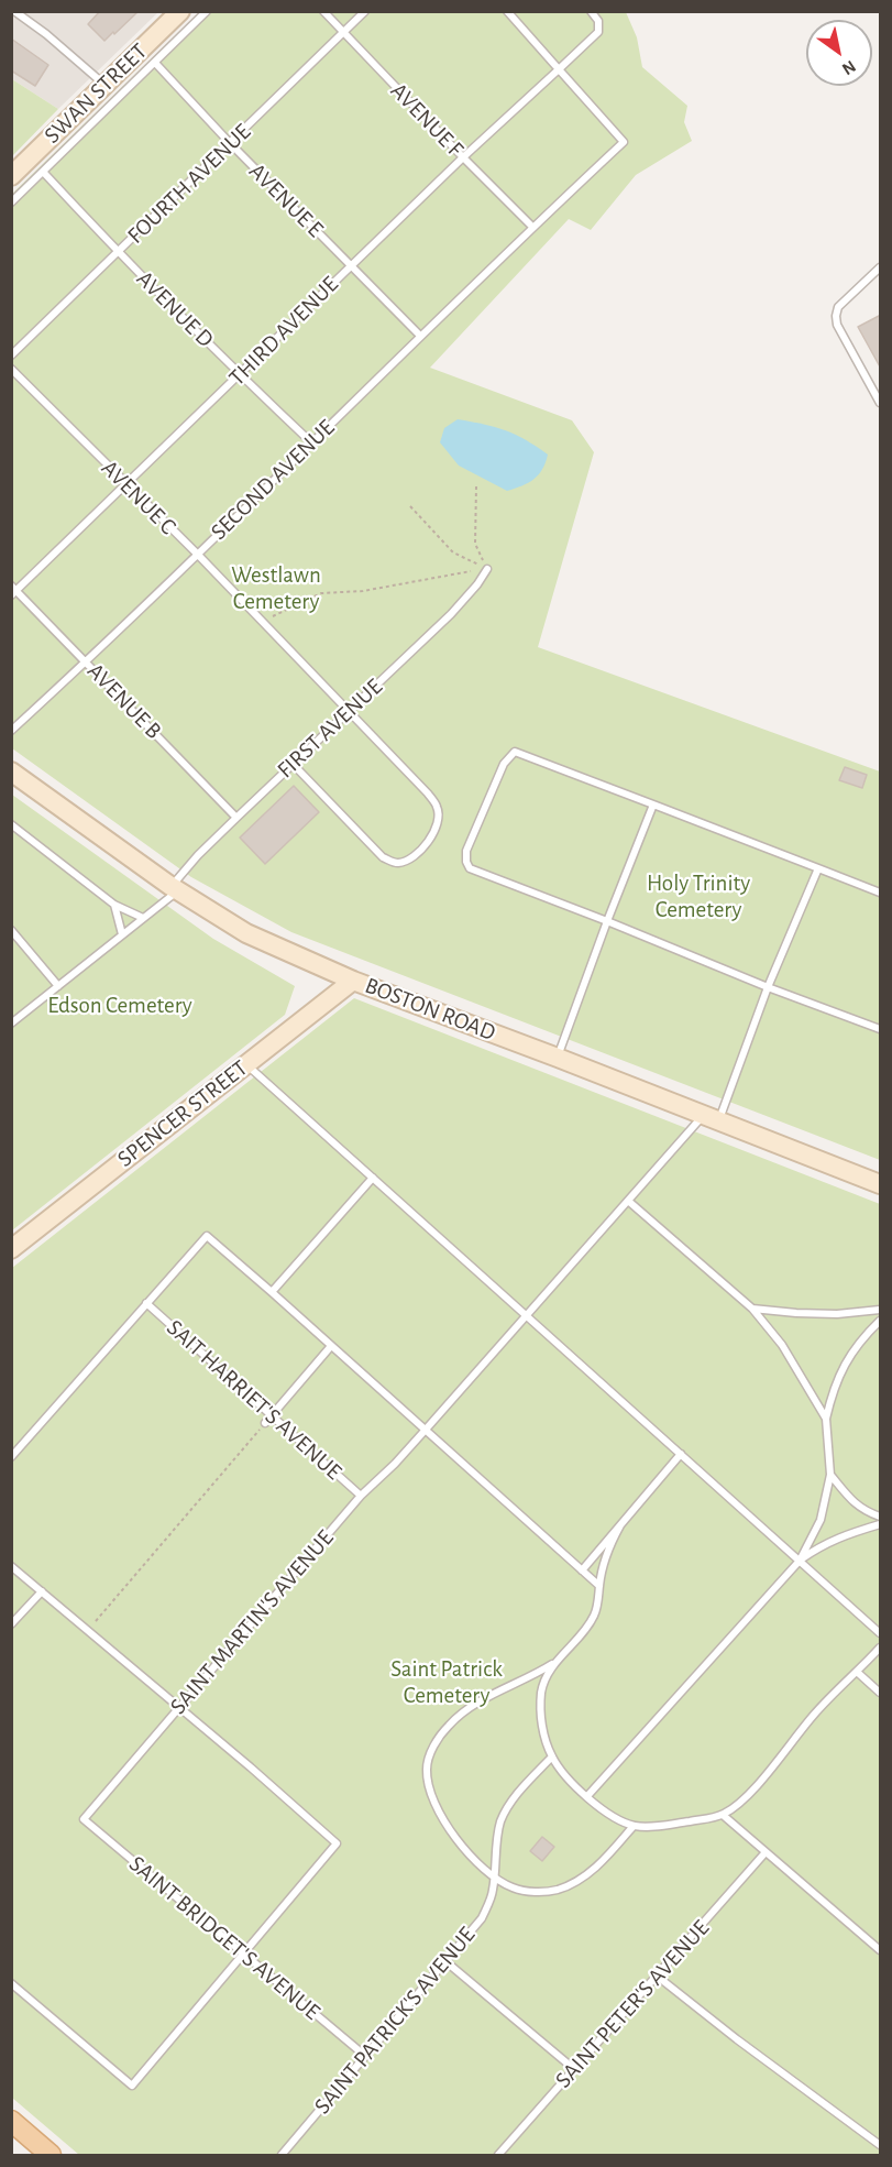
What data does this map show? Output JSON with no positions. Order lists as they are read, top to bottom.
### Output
{
  "streets": {
    "main road": ["SWAN STREET", "BOSTON ROAD", "SPENCER STREET"],
    "lane": [
      "AVENUE F",
      "FOURTH AVENUE",
      "AVENUE E",
      "AVENUE D",
      "THIRD AVENUE",
      "SECOND AVENUE",
      "AVENUE C",
      "AVENUE B",
      "FIRST AVENUE",
      "SAIT HARRIET'S AVENUE",
      "SAINT MARTIN'S AVENUE",
      "SAINT BRIDGET'S AVENUE",
      "SAINT PETER'S AVENUE",
      "SAINT PATRICK'S AVENUE"
    ]
  },
  "crossings": [
    ["AVENUE F", "FOURTH AVENUE"],
    ["AVENUE F", "THIRD AVENUE"],
    ["AVENUE F", "SECOND AVENUE"],
    ["FOURTH AVENUE", "AVENUE E"],
    ["FOURTH AVENUE", "AVENUE D"],
    ["AVENUE E", "THIRD AVENUE"],
    ["AVENUE E", "SECOND AVENUE"],
    ["AVENUE D", "THIRD AVENUE"],
    ["AVENUE D", "SECOND AVENUE"],
    ["THIRD AVENUE", "SECOND AVENUE"],
    ["THIRD AVENUE", "AVENUE C"],
    ["THIRD AVENUE", "AVENUE B"],
    ["SECOND AVENUE", "AVENUE C"],
    ["SECOND AVENUE", "AVENUE B"],
    ["AVENUE C", "FIRST AVENUE"],
    ["AVENUE B", "FIRST AVENUE"],
    ["FIRST AVENUE", "BOSTON ROAD"],
    ["BOSTON ROAD", "SPENCER STREET"],
    ["BOSTON ROAD", "SAINT MARTIN'S AVENUE"],
    ["SAIT HARRIET'S AVENUE", "SAINT MARTIN'S AVENUE"],
    ["SAINT MARTIN'S AVENUE", "SAINT BRIDGET'S AVENUE"],
    ["SAINT BRIDGET'S AVENUE", "SAINT PATRICK'S AVENUE"]
  ],
  "parks": [
    "Westlawn Cemetery",
    "Holy Trinity Cemetery",
    "Edson Cemetery",
    "Saint Patrick Cemetery"
  ],
  "north": "bottom right"
}
